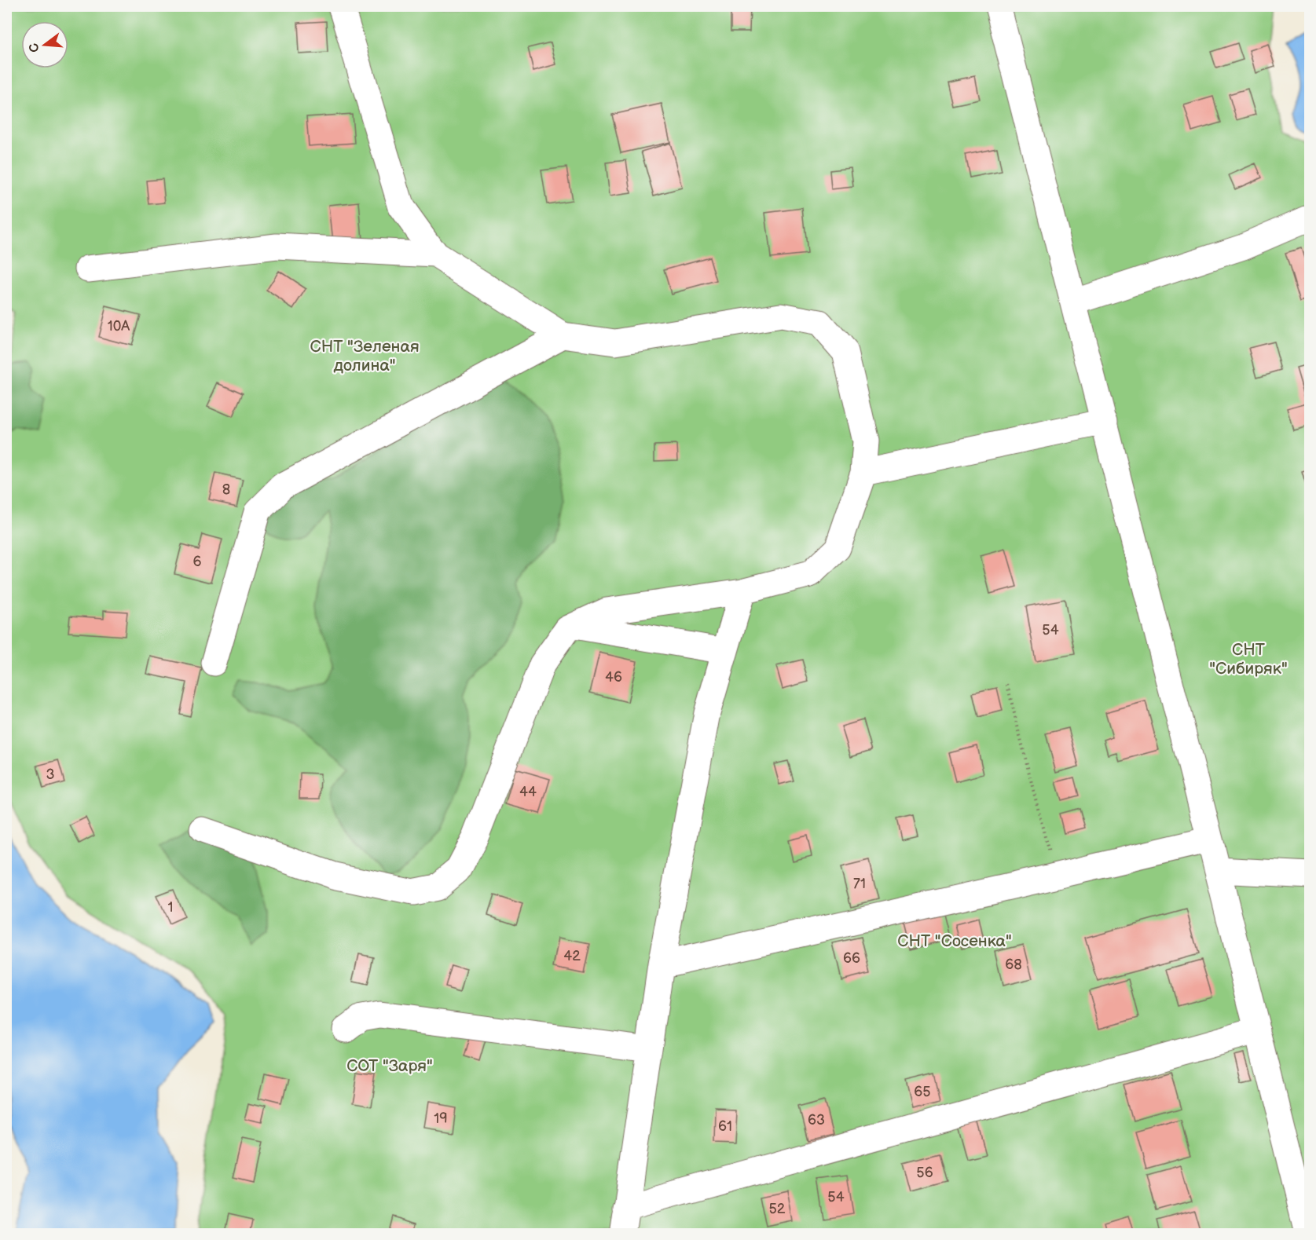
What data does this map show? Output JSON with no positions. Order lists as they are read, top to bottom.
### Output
{
  "parks": [
    "СНТ \"Зеленая долина\"",
    "СНТ \"Сибиряк\"",
    "СНТ \"Сосенка\"",
    "СОТ \"Заря\""
  ],
  "house_numbers": [
    "10А",
    "8",
    "6",
    "54",
    "46",
    "3",
    "44",
    "71",
    "1",
    "42",
    "66",
    "68",
    "65",
    "19",
    "63",
    "61",
    "56",
    "54",
    "52"
  ],
  "north": "left"
}
